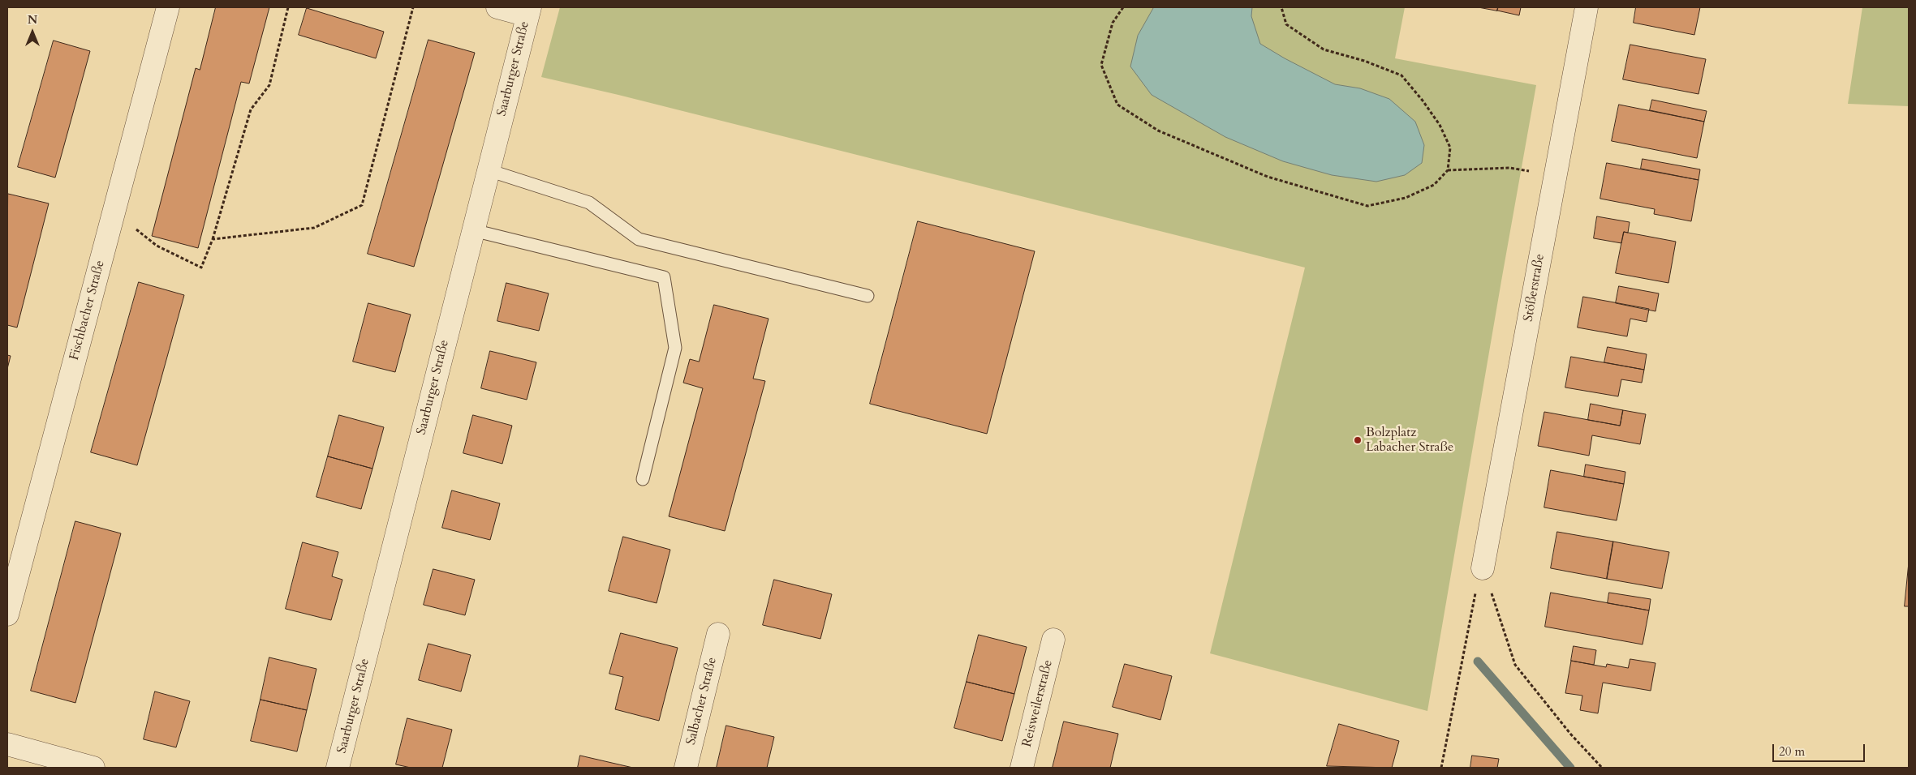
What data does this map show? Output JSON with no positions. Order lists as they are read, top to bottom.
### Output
{
  "streets": {
    "street": [
      "Saarburger Straße",
      "Stößerstraße",
      "Fischbacher Straße",
      "Salbacher Straße",
      "Reisweilerstraße"
    ]
  },
  "places": ["Bolzplatz Labacher Straße"],
  "scale_bar": "20 m",
  "north": "top"
}
